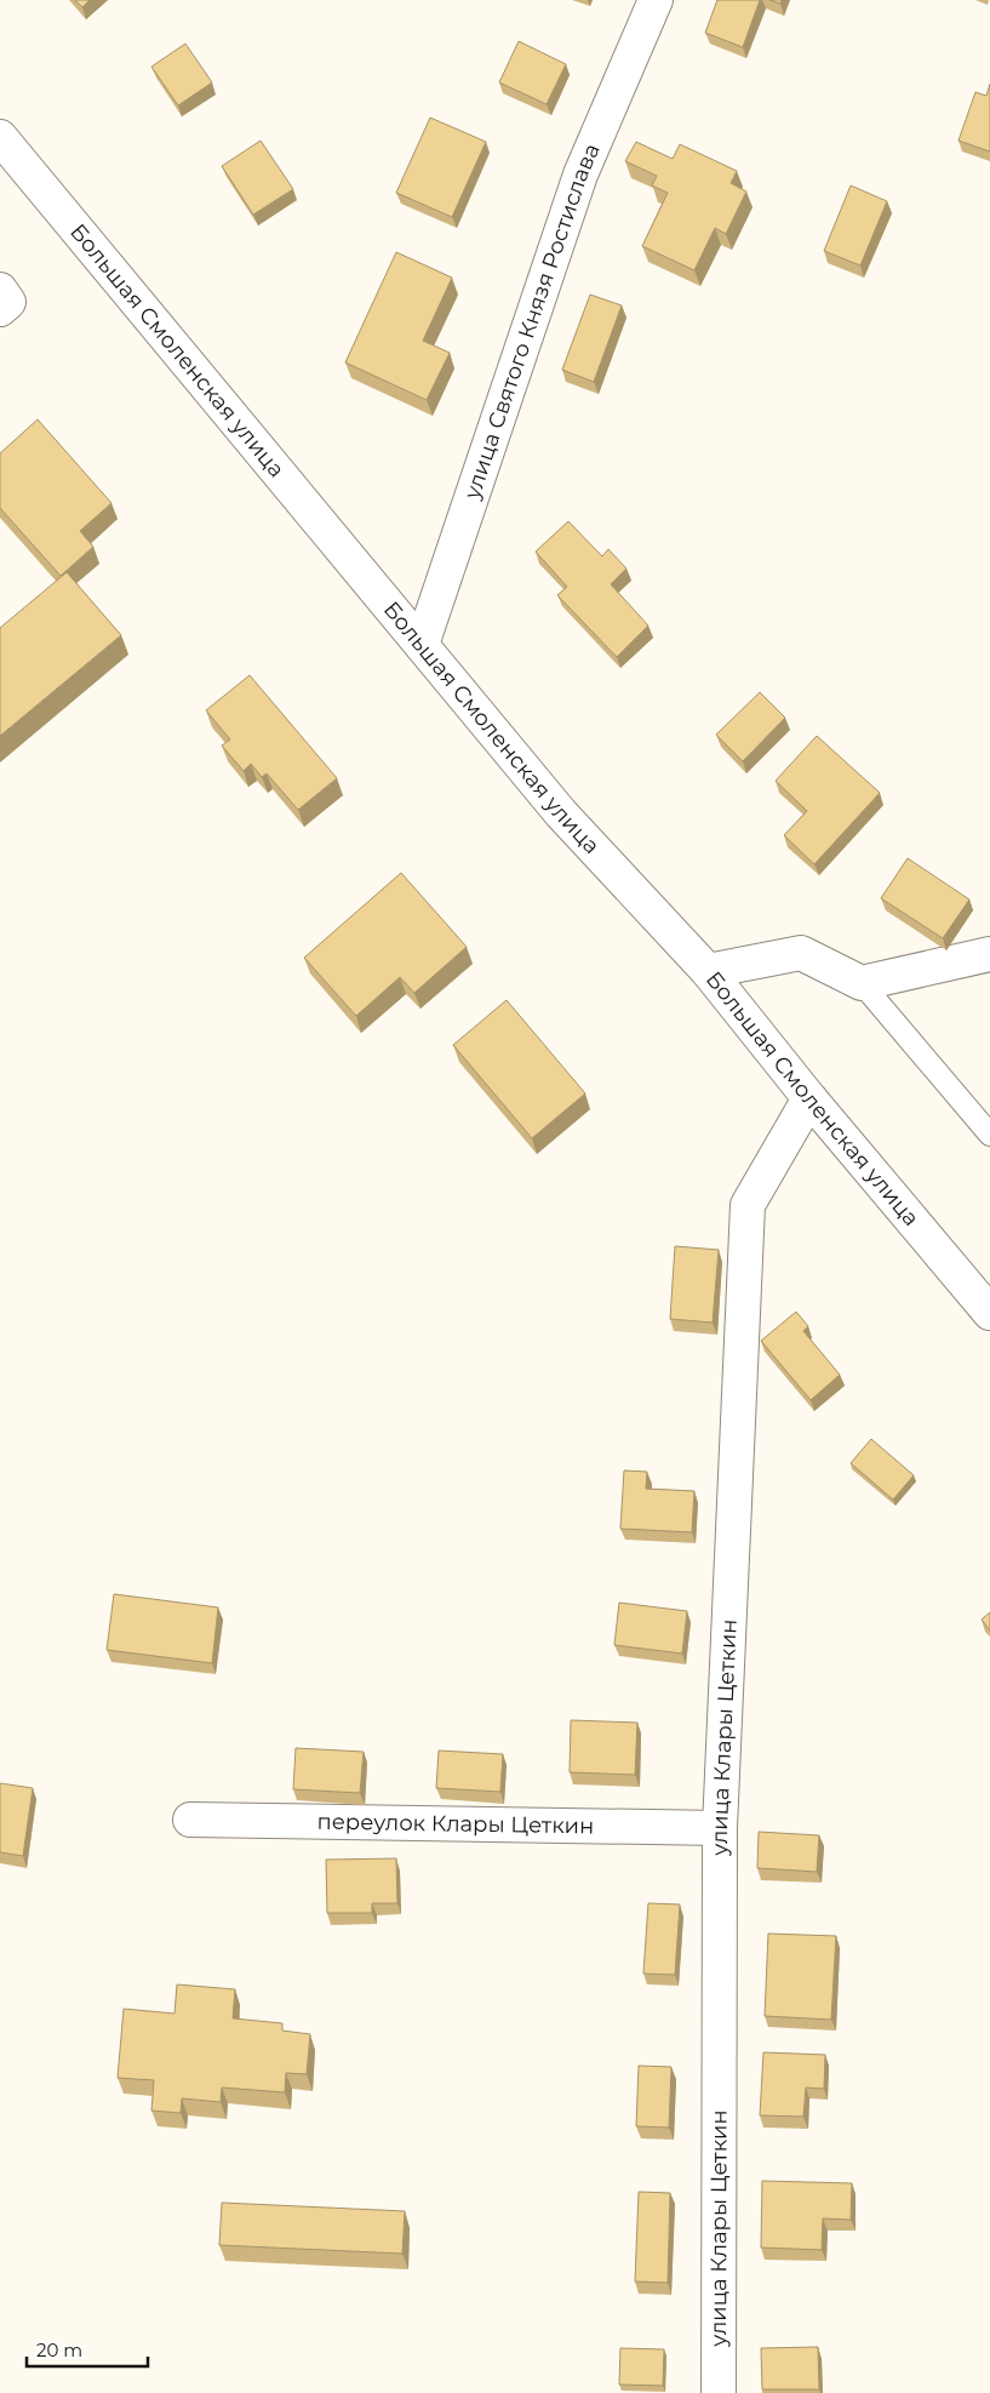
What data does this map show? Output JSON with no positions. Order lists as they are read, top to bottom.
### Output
{
  "streets": {
    "street": [
      "улица Святого Князя Ростислава",
      "Большая Смоленская улица",
      "улица Клары Цеткин",
      "переулок Клары Цеткин"
    ]
  },
  "crossings": [
    ["улица Святого Князя Ростислава", "Большая Смоленская улица"],
    ["Большая Смоленская улица", "улица Клары Цеткин"],
    ["улица Клары Цеткин", "переулок Клары Цеткин"]
  ],
  "scale_bar": "20 m"
}
